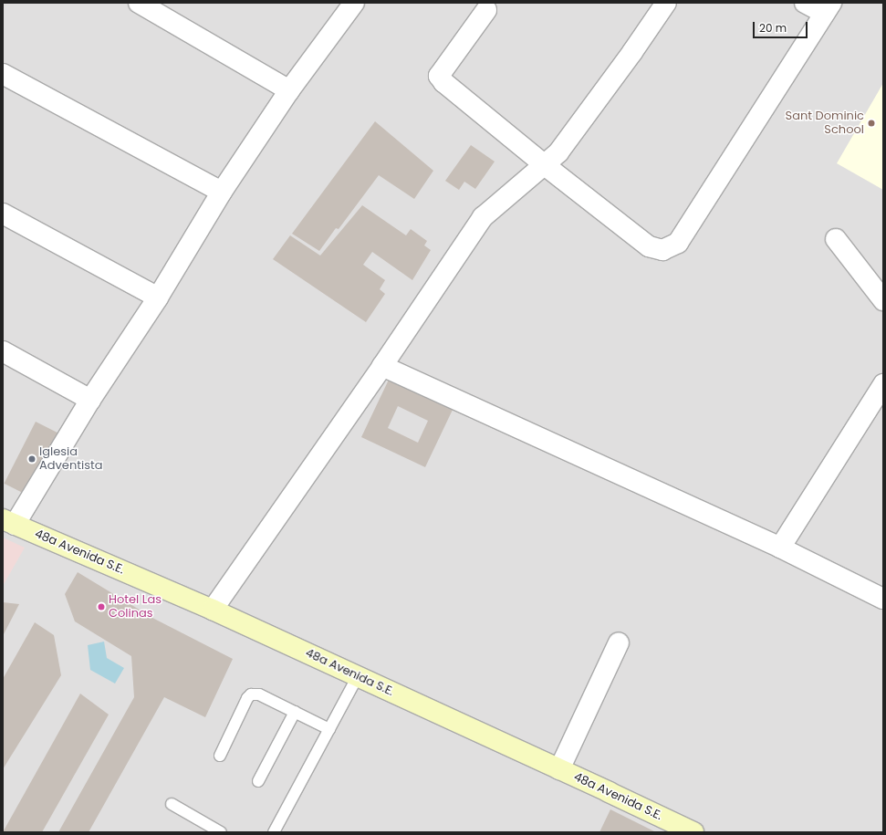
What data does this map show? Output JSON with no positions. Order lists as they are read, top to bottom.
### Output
{
  "streets": {
    "street": ["48a Avenida S.E."]
  },
  "places": ["Sant Dominic School", "Iglesia Adventista", "Hotel Las Colinas"],
  "scale_bar": "20 m"
}
